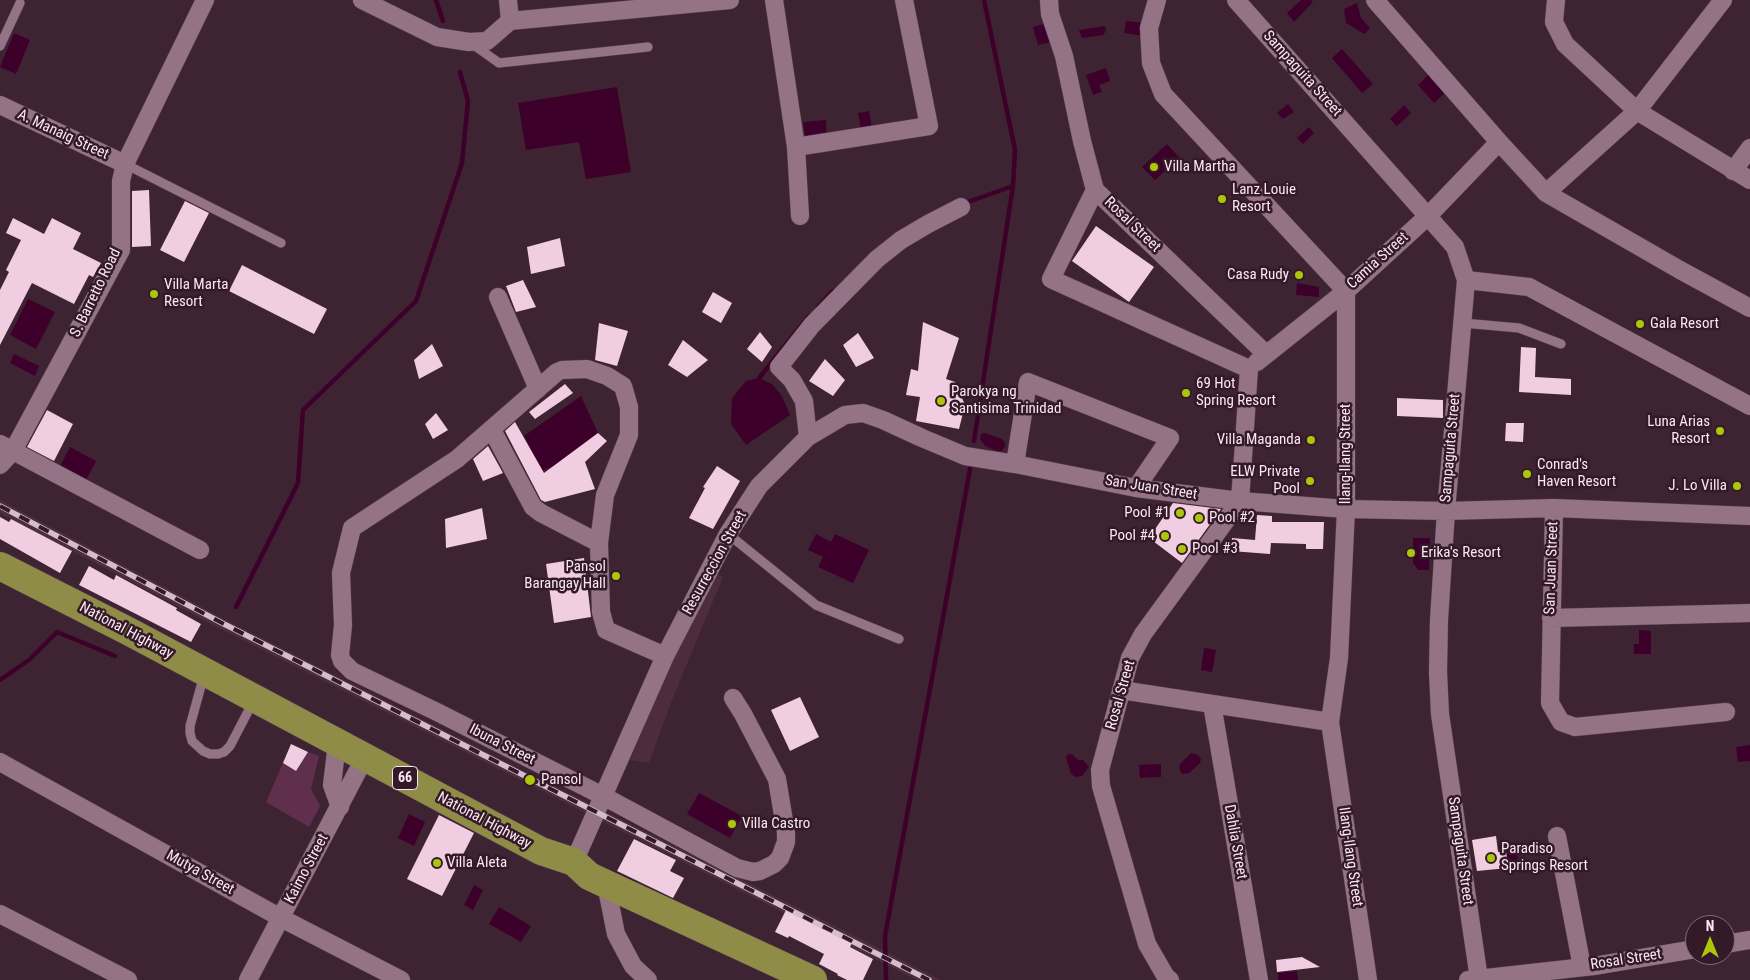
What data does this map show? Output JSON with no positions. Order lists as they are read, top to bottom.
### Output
{
  "streets": {
    "main road": ["National Highway", "66"],
    "street": [
      "Sampaguita Street",
      "A. Manaig Street",
      "Rosal Street",
      "Camia Street",
      "S. Barretto Road",
      "Ilang-Ilang Street",
      "San Juan Street",
      "Resurreccion Street",
      "Ibuna Street",
      "Dahlia Street",
      "Kaimo Street",
      "Mutya Street"
    ]
  },
  "crossings": [
    ["Sampaguita Street", "Rosal Street"],
    ["Sampaguita Street", "Camia Street"],
    ["Sampaguita Street", "San Juan Street"],
    ["A. Manaig Street", "S. Barretto Road"],
    ["Rosal Street", "Camia Street"],
    ["Rosal Street", "San Juan Street"],
    ["Camia Street", "Ilang-Ilang Street"],
    ["Ilang-Ilang Street", "San Juan Street"],
    ["San Juan Street", "Resurreccion Street"],
    ["Resurreccion Street", "National Highway"],
    ["Resurreccion Street", "Ibuna Street"],
    ["National Highway", "Kaimo Street"],
    ["Kaimo Street", "Mutya Street"]
  ],
  "places": [
    "Villa Martha",
    "Lanz Louie Resort",
    "Casa Rudy",
    "Villa Marta Resort",
    "Gala Resort",
    "69 Hot Spring Resort",
    "Parokya ng Santisima Trinidad",
    "Luna Arias Resort",
    "Villa Maganda",
    "Conrad's Haven Resort",
    "ELW Private Pool",
    "J. Lo Villa",
    "Pool #1",
    "Pool #2",
    "Pool #4",
    "Pool #3",
    "Erika's Resort",
    "Pansol Barangay Hall",
    "Pansol",
    "Villa Castro",
    "Paradiso Springs Resort",
    "Villa Aleta"
  ],
  "north": "top"
}
